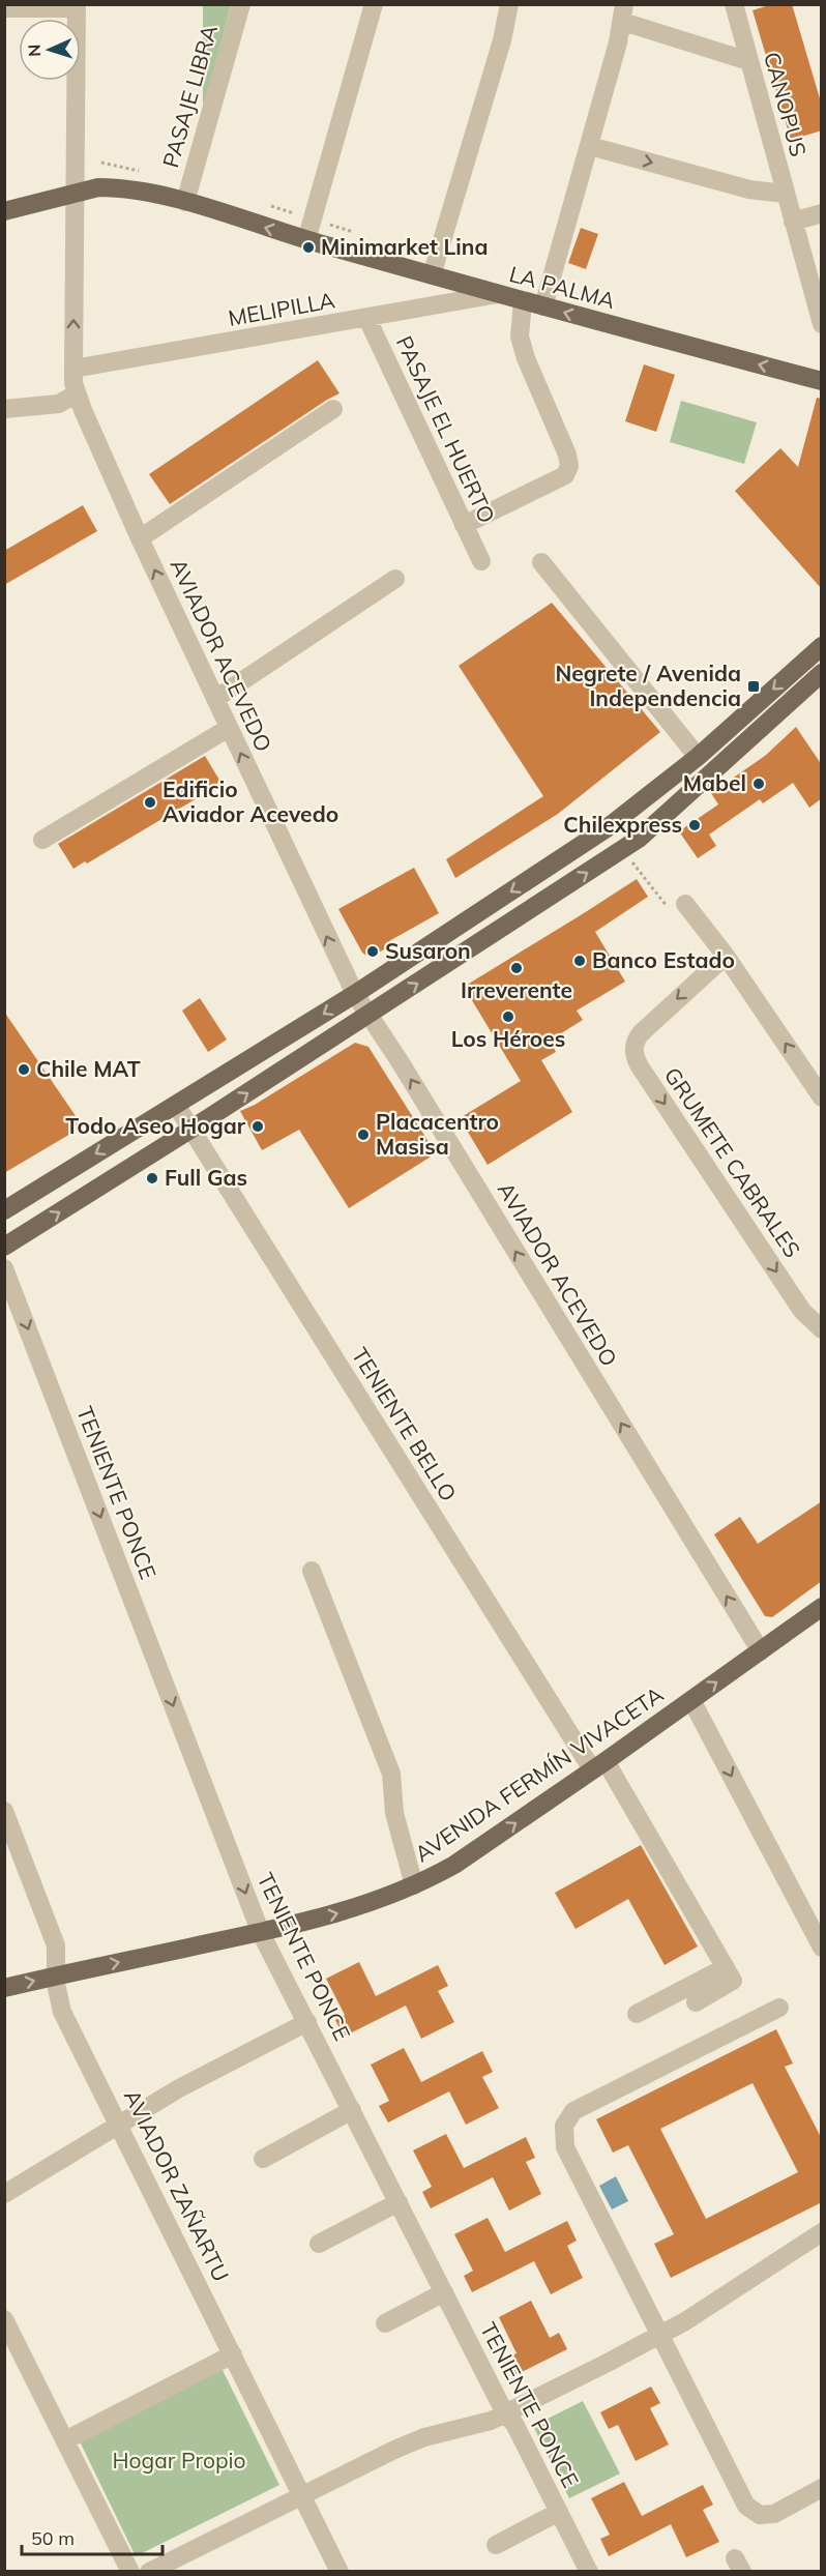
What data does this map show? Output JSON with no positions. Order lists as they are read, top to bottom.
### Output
{
  "streets": {
    "main road": ["LA PALMA", "AVENIDA FERMÍN VIVACETA"],
    "street": [
      "PASAJE LIBRA",
      "CANOPUS",
      "MELIPILLA",
      "PASAJE EL HUERTO",
      "AVIADOR ACEVEDO",
      "GRUMETE CABRALES",
      "TENIENTE BELLO",
      "TENIENTE PONCE",
      "AVIADOR ZAÑARTU"
    ]
  },
  "crossings": [
    ["PASAJE LIBRA", "LA PALMA"],
    ["LA PALMA", "MELIPILLA"],
    ["LA PALMA", "AVIADOR ACEVEDO"],
    ["MELIPILLA", "PASAJE EL HUERTO"],
    ["MELIPILLA", "AVIADOR ACEVEDO"],
    ["AVIADOR ACEVEDO", "AVENIDA FERMÍN VIVACETA"],
    ["TENIENTE BELLO", "AVENIDA FERMÍN VIVACETA"],
    ["TENIENTE PONCE", "AVENIDA FERMÍN VIVACETA"],
    ["AVENIDA FERMÍN VIVACETA", "AVIADOR ZAÑARTU"]
  ],
  "one_way": [
    "LA PALMA",
    "AVIADOR ACEVEDO",
    "TENIENTE PONCE",
    "AVENIDA FERMÍN VIVACETA"
  ],
  "parks": ["Hogar Propio"],
  "places": {
    "other": [
      "Minimarket Lina",
      "Mabel",
      "Edificio Aviador Acevedo",
      "Chilexpress",
      "Susaron",
      "Banco Estado",
      "Irreverente",
      "Los Héroes",
      "Chile MAT",
      "Todo Aseo Hogar",
      "Placacentro Masisa",
      "Full Gas"
    ],
    "transit": ["Negrete / Avenida Independencia"]
  },
  "scale_bar": "50 m",
  "north": "left"
}
